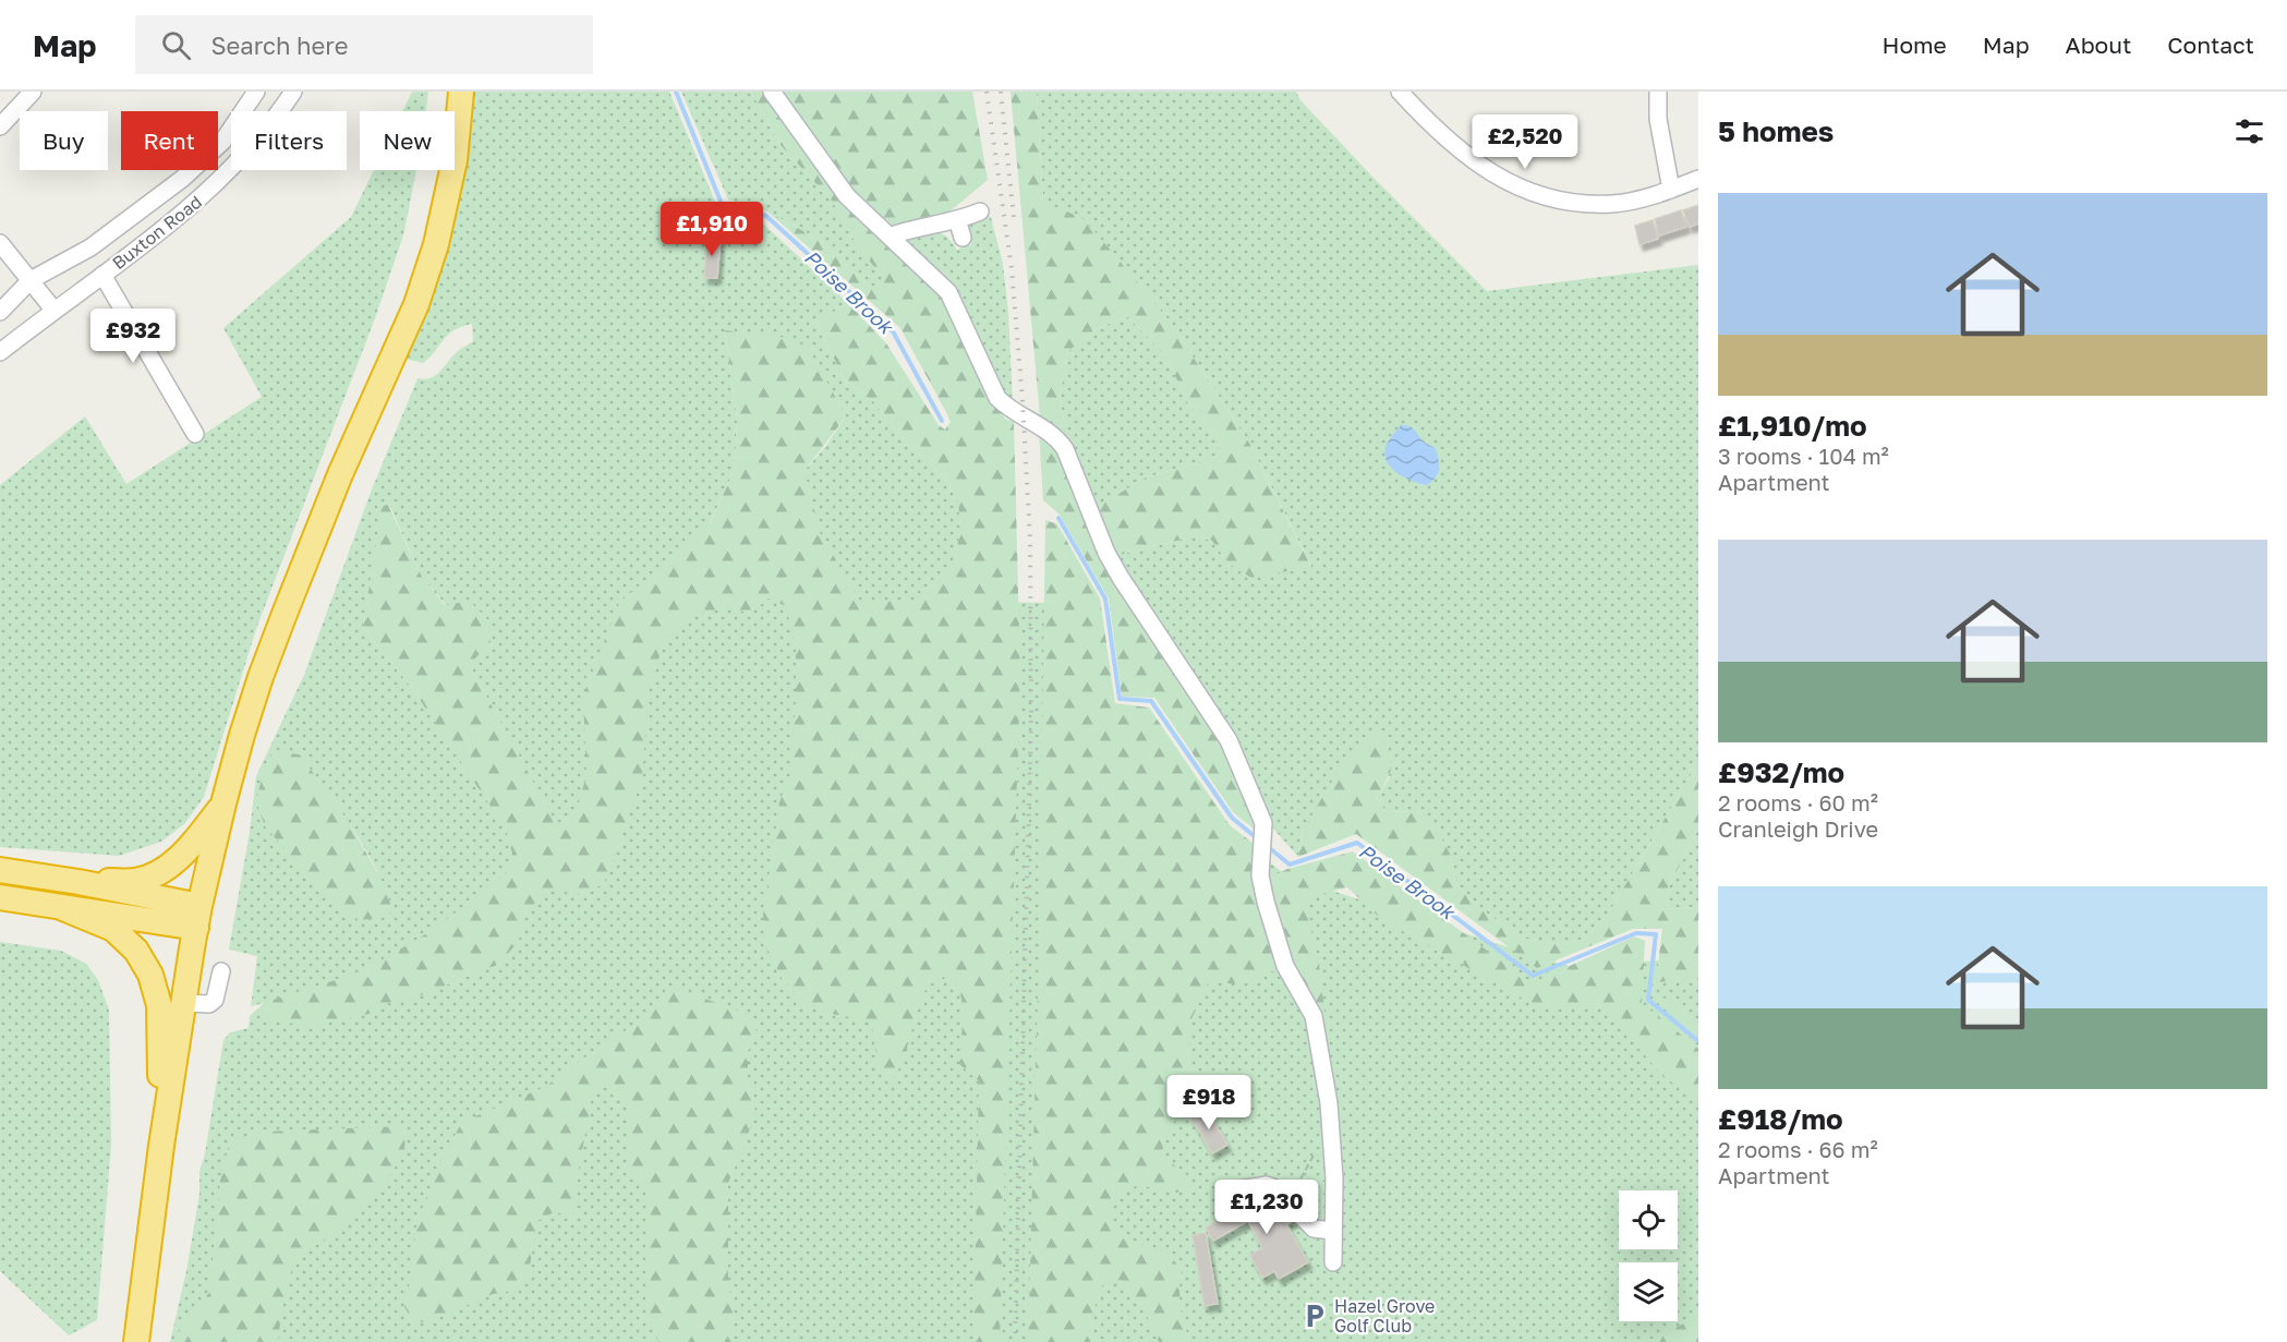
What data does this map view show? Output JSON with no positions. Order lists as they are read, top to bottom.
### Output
{
  "streets": {
    "street": ["Buxton Road"]
  },
  "water": ["Poise Brook"],
  "places": {
    "parking": ["Hazel Grove Golf Club"]
  },
  "page": {
    "header": "Map",
    "search": "Search here",
    "nav": [
      "Home",
      "Map",
      "About",
      "Contact"
    ],
    "heading": "5 homes",
    "chip": [
      "Buy",
      "Rent",
      "Filters",
      "New"
    ],
    "price": [
      "£2,520",
      "£1,910",
      "£932",
      "£918",
      "£1,230"
    ],
    "list": [
      {
        "name": "£1,910/mo",
        "note": "3 rooms · 104 m² · Apartment"
      },
      {
        "name": "£932/mo",
        "note": "2 rooms · 60 m² · Cranleigh Drive"
      },
      {
        "name": "£918/mo",
        "note": "2 rooms · 66 m² · Apartment"
      }
    ]
  }
}
